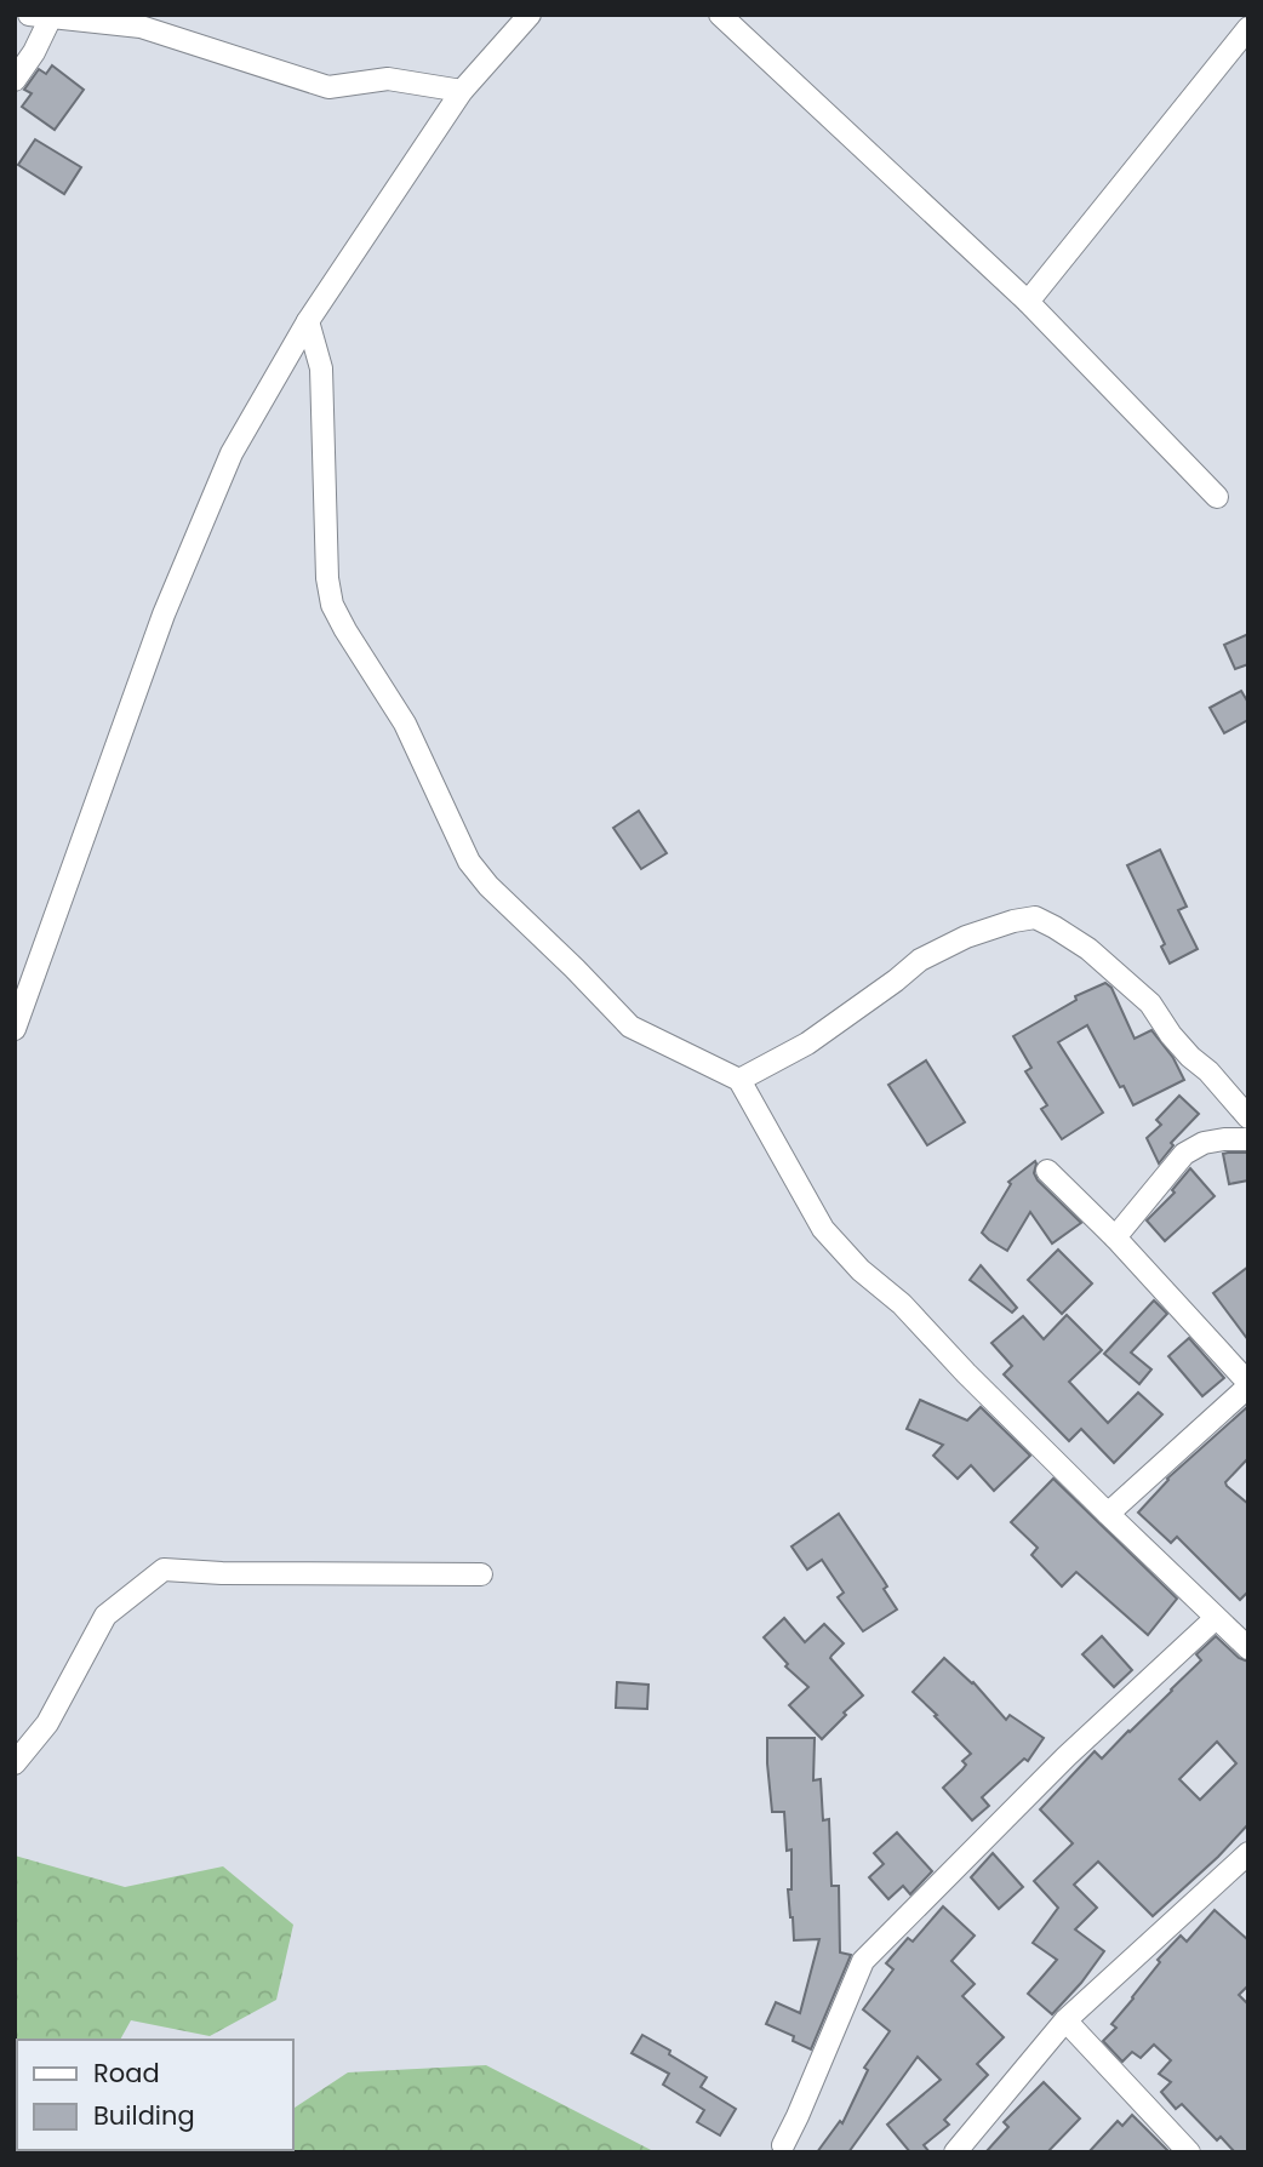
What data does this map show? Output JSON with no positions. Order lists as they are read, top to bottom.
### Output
{
  "legend": ["Road", "Building"]
}
